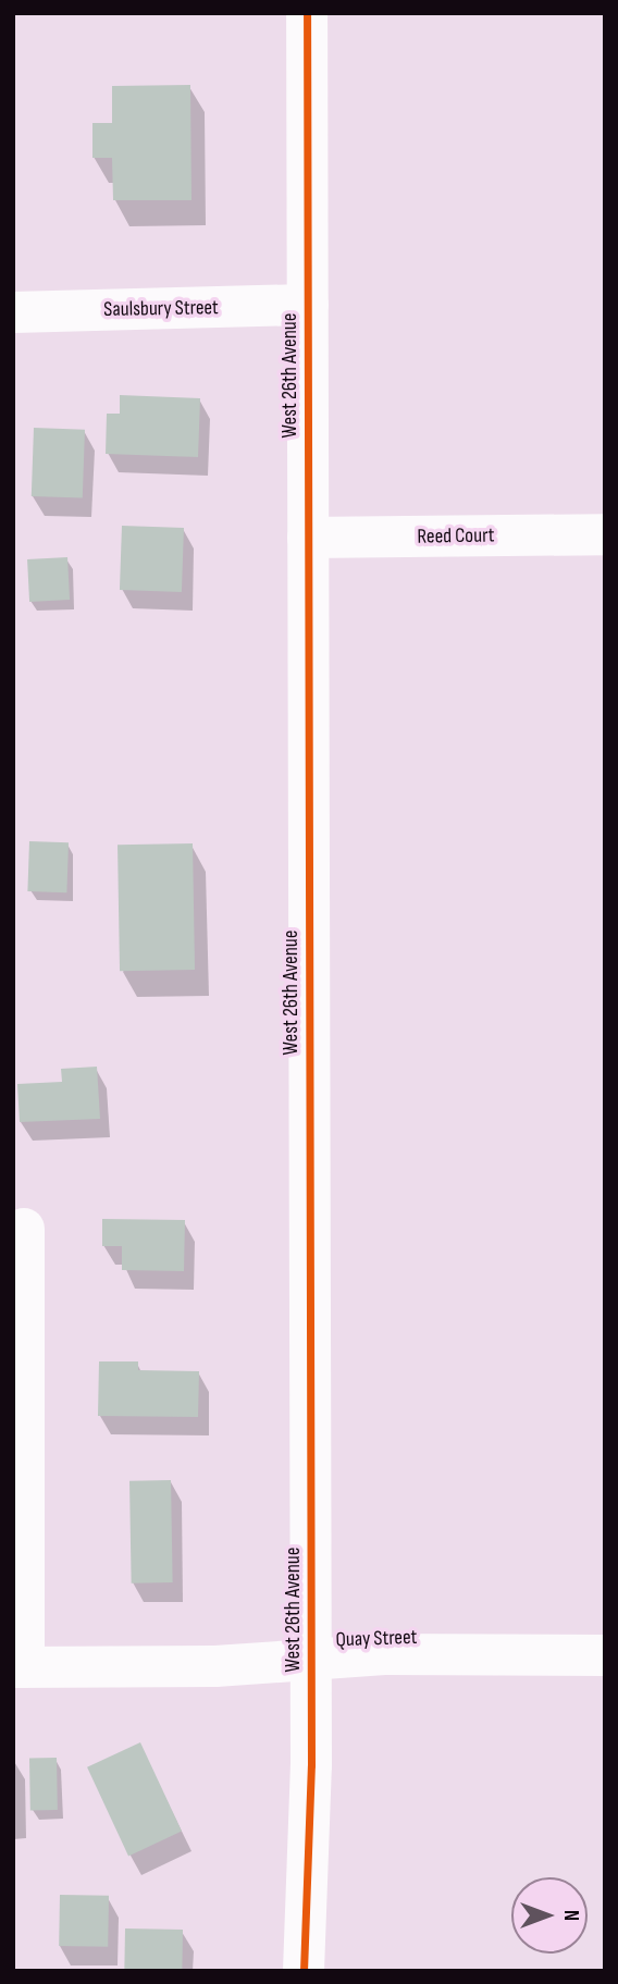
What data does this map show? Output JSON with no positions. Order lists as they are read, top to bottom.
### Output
{
  "streets": {
    "street": [
      "Saulsbury Street",
      "West 26th Avenue",
      "Reed Court",
      "Quay Street"
    ]
  },
  "crossings": [
    ["Saulsbury Street", "West 26th Avenue"],
    ["West 26th Avenue", "Reed Court"],
    ["West 26th Avenue", "Quay Street"]
  ],
  "north": "right"
}
